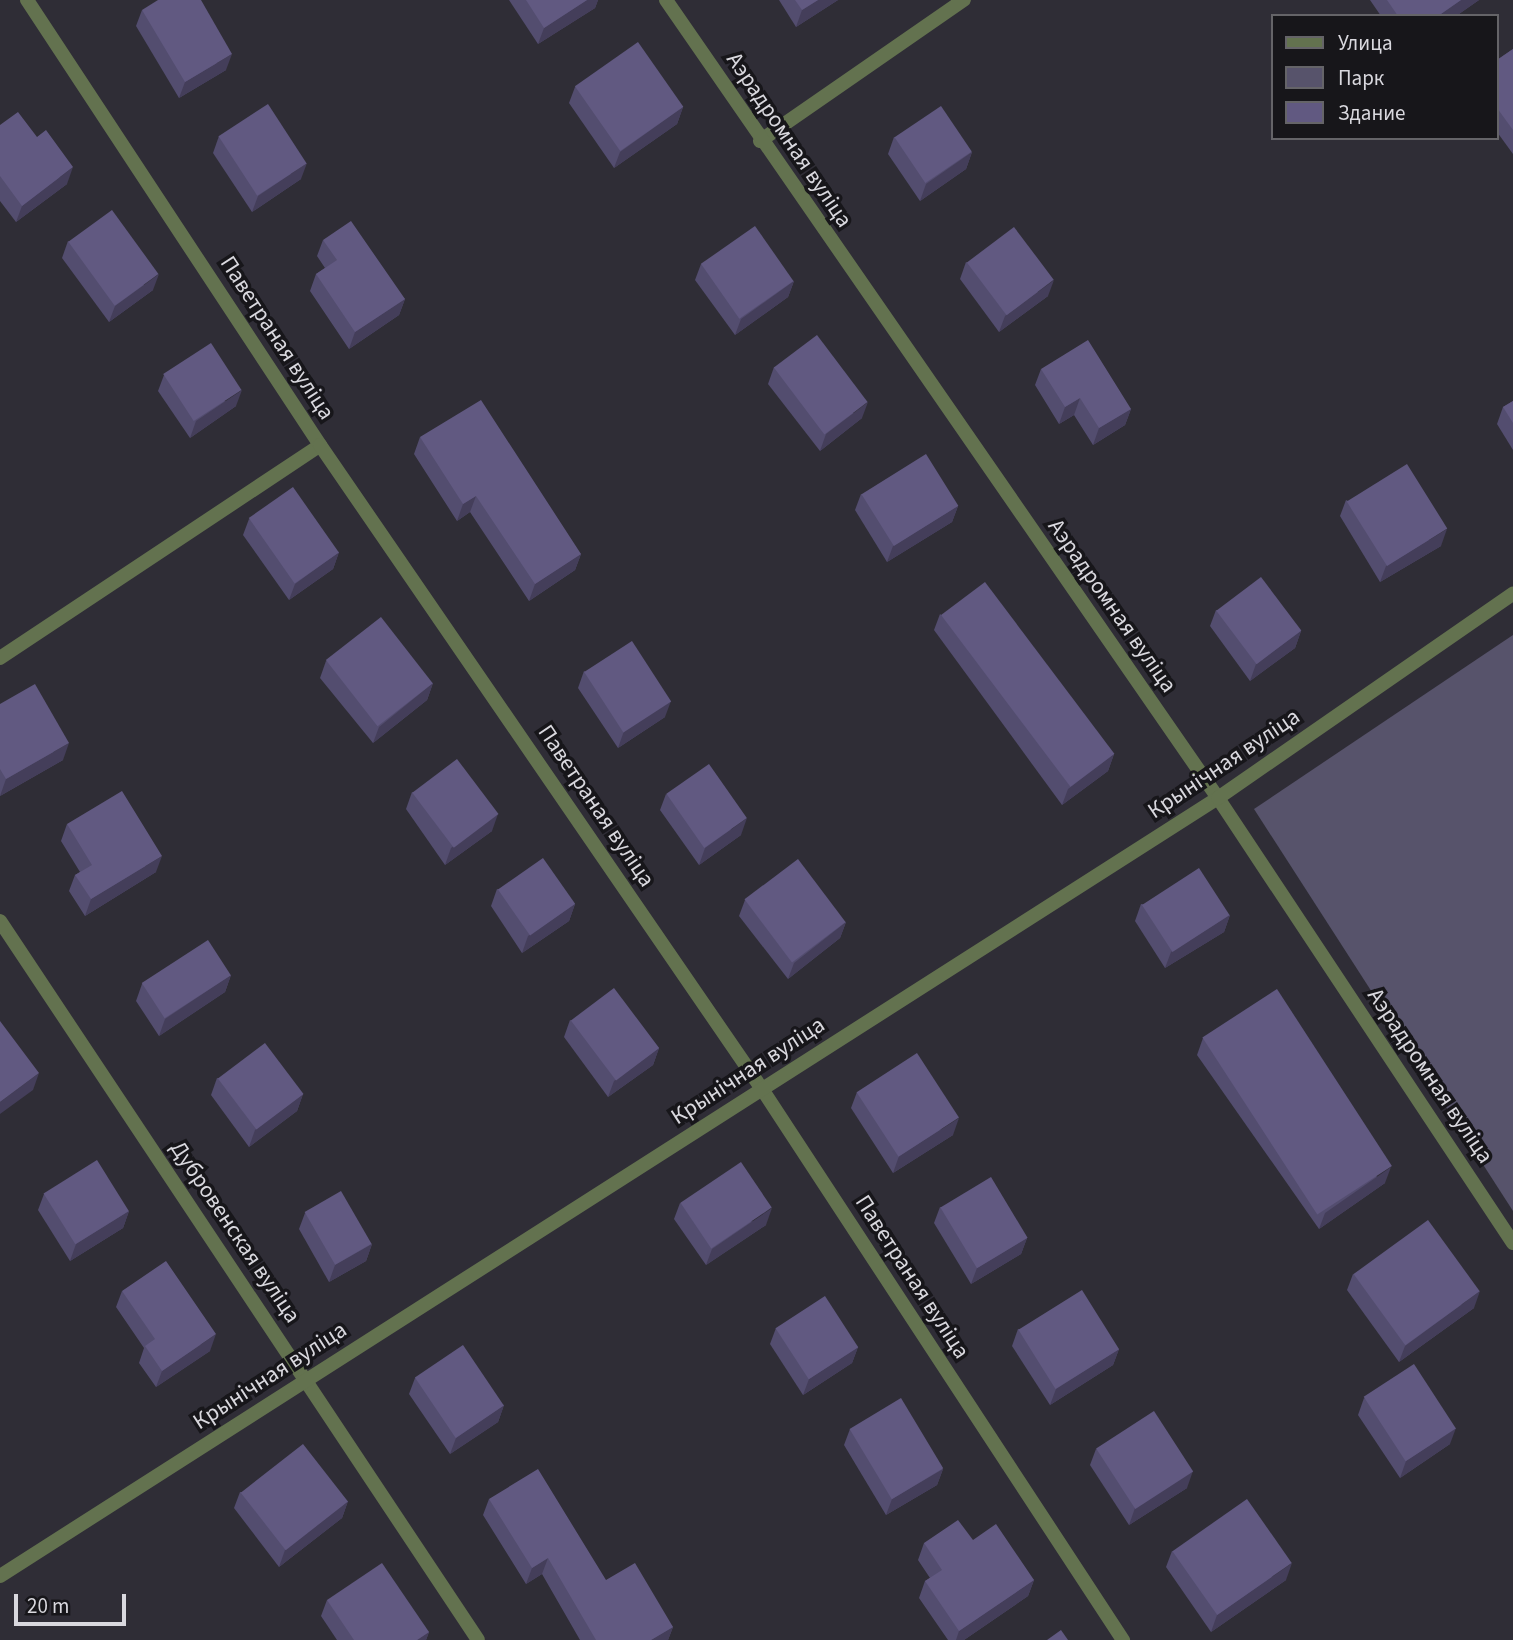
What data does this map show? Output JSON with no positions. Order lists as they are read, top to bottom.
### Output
{
  "streets": {
    "street": [
      "Аэрадромная вуліца",
      "Паветраная вуліца",
      "Крынічная вуліца",
      "Дубровенская вуліца"
    ]
  },
  "crossings": [
    ["Аэрадромная вуліца", "Крынічная вуліца"],
    ["Паветраная вуліца", "Крынічная вуліца"],
    ["Крынічная вуліца", "Дубровенская вуліца"]
  ],
  "legend": ["Улица", "Парк", "Здание"],
  "scale_bar": "20 m"
}
